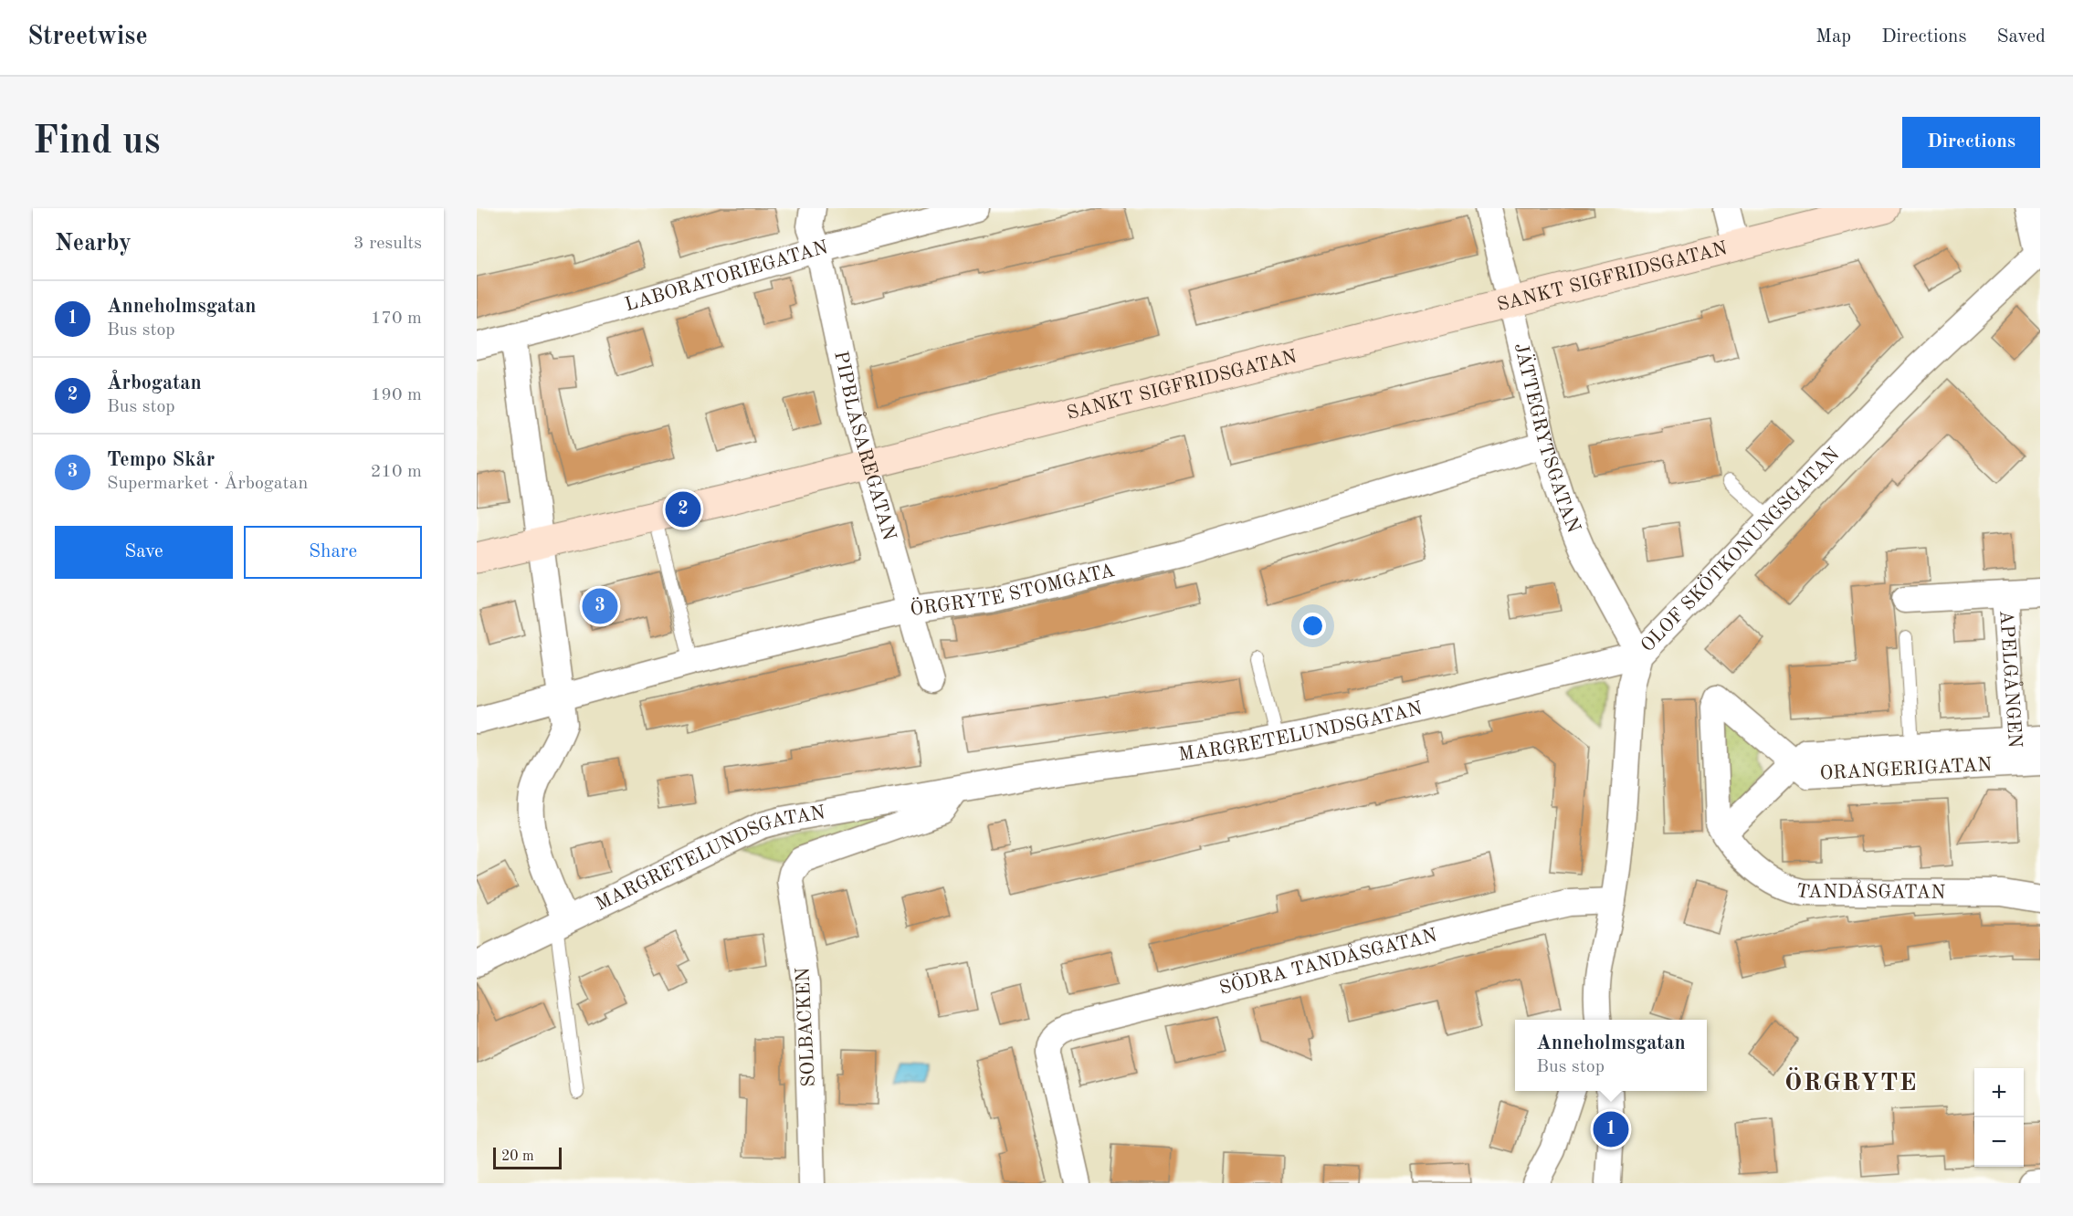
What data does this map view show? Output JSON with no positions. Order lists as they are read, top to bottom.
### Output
{
  "streets": {
    "street": [
      "LABORATORIEGATAN",
      "SANKT SIGFRIDSGATAN",
      "JÄTTEGRYTSGATAN",
      "PIPBLÅSAREGATAN",
      "OLOF SKÖTKONUNGSGATAN",
      "ÖRGRYTE STOMGATA",
      "APELGÅNGEN",
      "MARGRETELUNDSGATAN",
      "ORANGERIGATAN",
      "TANDÅSGATAN",
      "SÖDRA TANDÅSGATAN",
      "SOLBACKEN"
    ]
  },
  "crossings": [
    ["LABORATORIEGATAN", "PIPBLÅSAREGATAN"],
    ["SANKT SIGFRIDSGATAN", "JÄTTEGRYTSGATAN"],
    ["SANKT SIGFRIDSGATAN", "PIPBLÅSAREGATAN"],
    ["JÄTTEGRYTSGATAN", "OLOF SKÖTKONUNGSGATAN"],
    ["JÄTTEGRYTSGATAN", "ÖRGRYTE STOMGATA"],
    ["JÄTTEGRYTSGATAN", "MARGRETELUNDSGATAN"],
    ["PIPBLÅSAREGATAN", "ÖRGRYTE STOMGATA"],
    ["OLOF SKÖTKONUNGSGATAN", "MARGRETELUNDSGATAN"],
    ["OLOF SKÖTKONUNGSGATAN", "SÖDRA TANDÅSGATAN"],
    ["APELGÅNGEN", "ORANGERIGATAN"],
    ["MARGRETELUNDSGATAN", "SOLBACKEN"]
  ],
  "districts": ["ÖRGRYTE"],
  "scale_bar": "20 m",
  "page": {
    "header": "Streetwise",
    "nav": ["Map", "Directions", "Saved"],
    "buttons": [
      "Directions",
      ["Save", "Share"]
    ],
    "title": "Find us",
    "heading": ["Nearby", "3 results"],
    "list": [
      {
        "mark": "1",
        "name": "Anneholmsgatan",
        "note": "Bus stop",
        "value": "170 m"
      },
      {
        "mark": "2",
        "name": "Årbogatan",
        "note": "Bus stop",
        "value": "190 m"
      },
      {
        "mark": "3",
        "name": "Tempo Skår",
        "note": "Supermarket · Årbogatan",
        "value": "210 m"
      }
    ],
    "pins": ["2", "3", "1"],
    "popup": ["Anneholmsgatan", "Bus stop"],
    "map_buttons": ["+", "−"],
    "scale": "20 m"
  }
}
